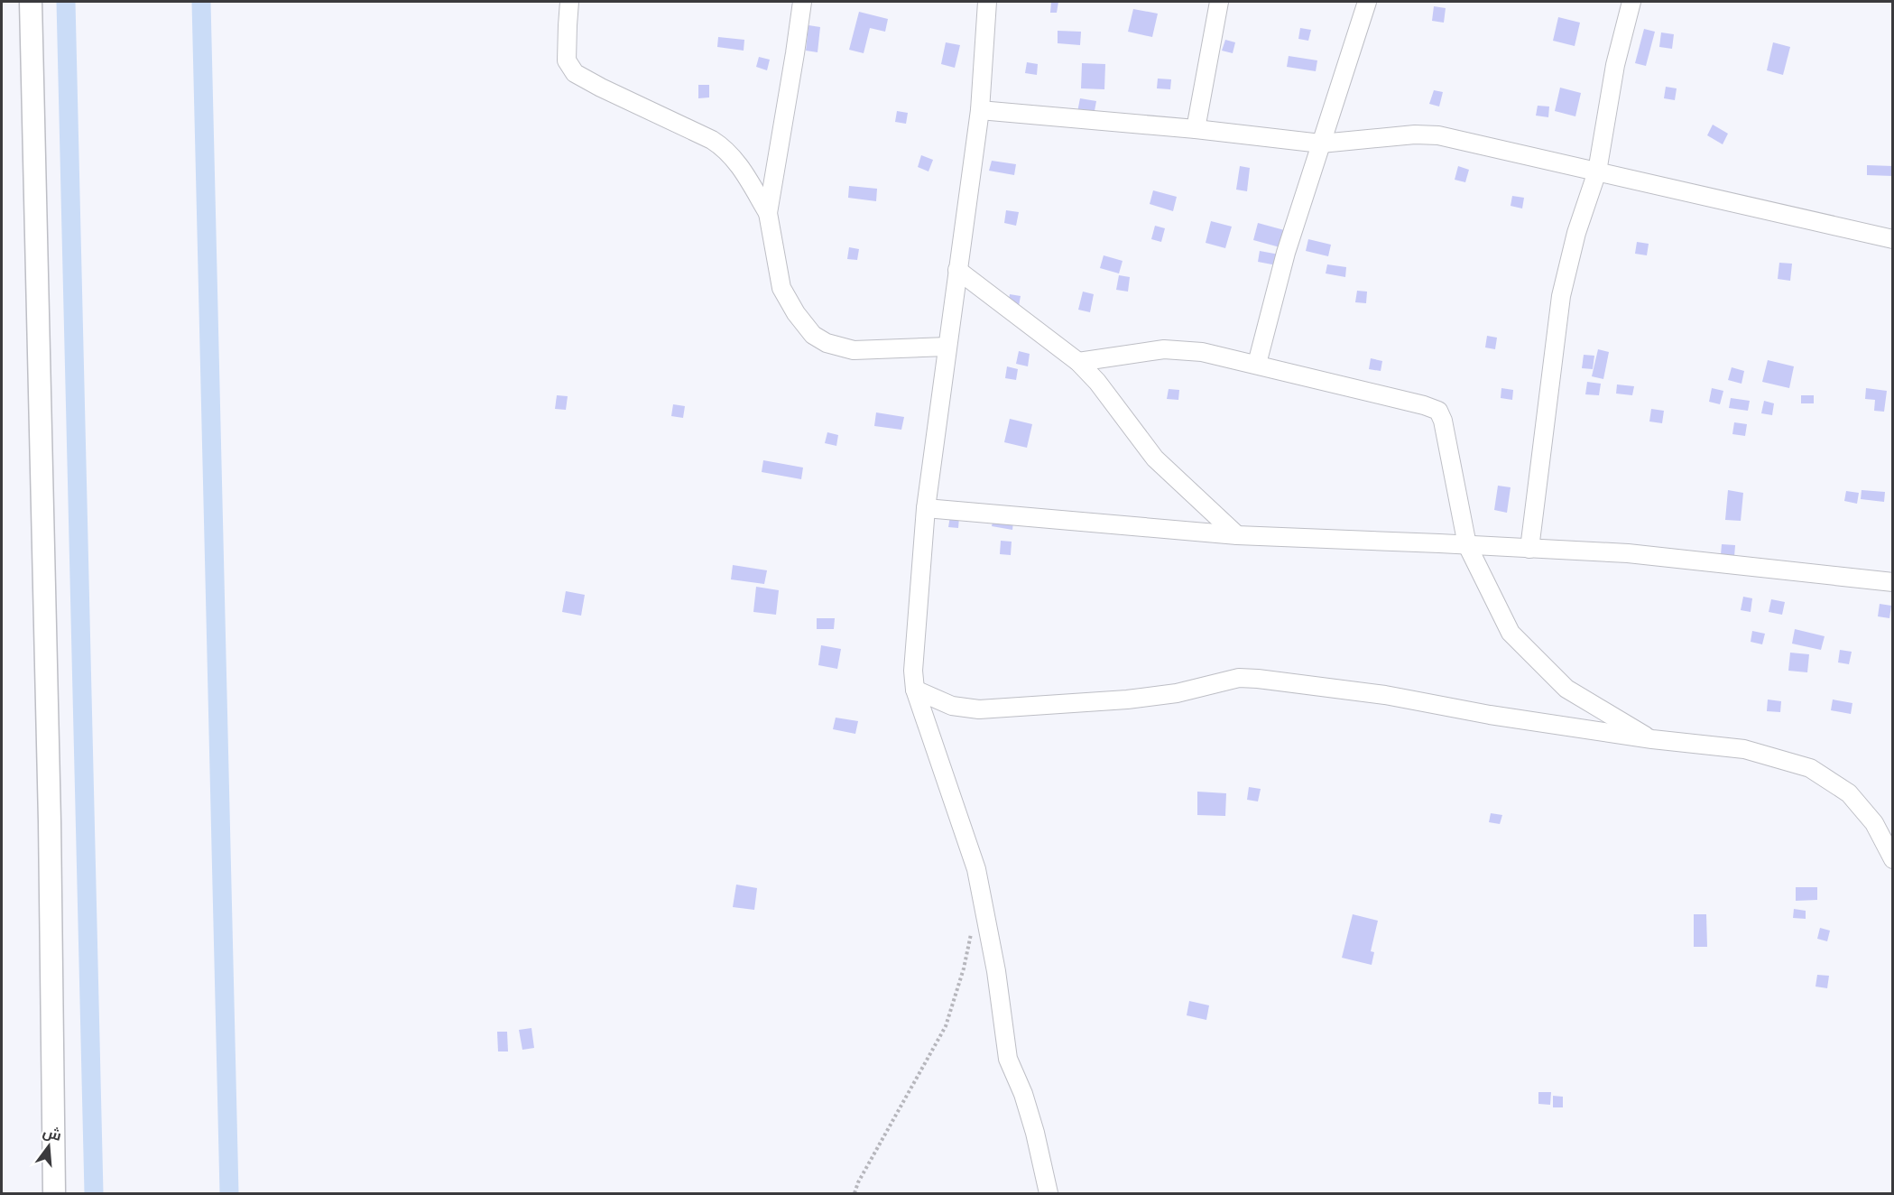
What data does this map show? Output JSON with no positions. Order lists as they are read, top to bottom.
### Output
{
  "north": "top"
}
